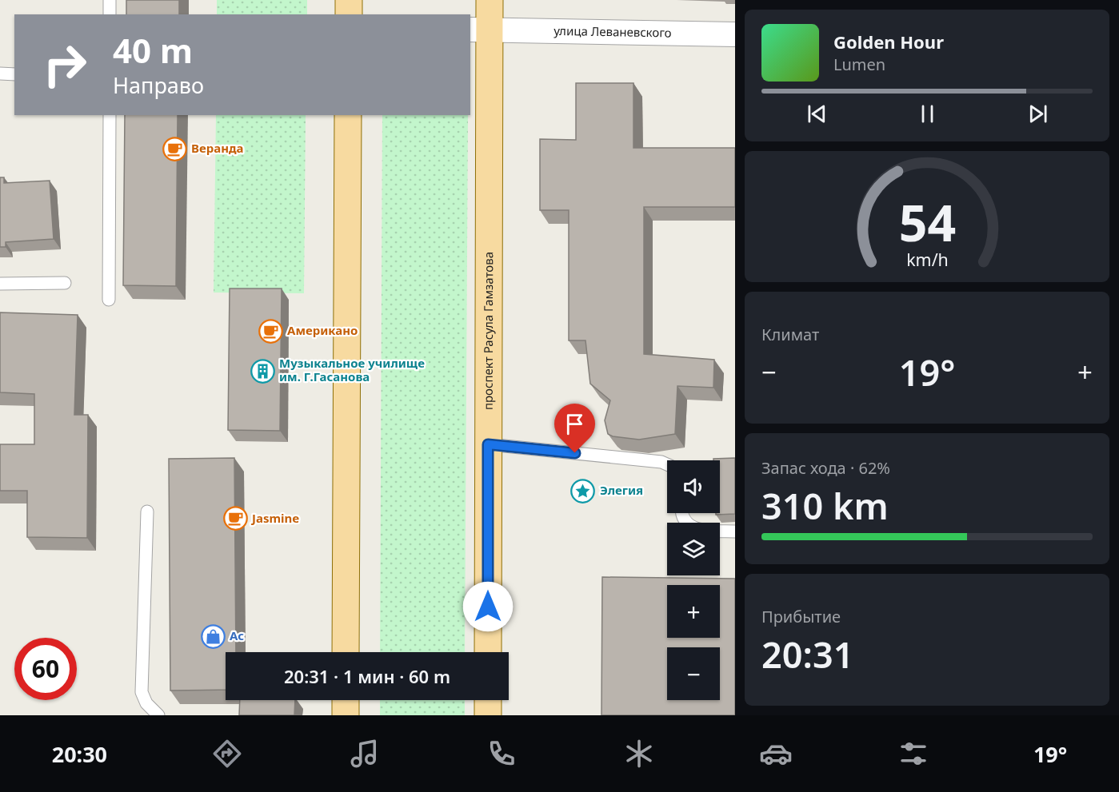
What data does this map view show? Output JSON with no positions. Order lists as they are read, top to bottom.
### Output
{
  "streets": {
    "main road": ["проспект Расула Гамзатова"],
    "street": ["улица Леваневского"]
  },
  "crossings": [
    ["улица Леваневского", "проспект Расула Гамзатова"]
  ],
  "places": {
    "cafe": ["Веранда", "Американо", "Jasmine"],
    "building": ["Музыкальное училище им. Г.Гасанова"],
    "place": ["Элегия"],
    "shop": ["Ас"]
  },
  "page": {
    "turn": ["40 m", "Направо"],
    "song": ["Golden Hour", "Lumen"],
    "tile": [
      "Климат",
      ["Запас хода · 62%", "310 km"],
      ["Прибытие", "20:31"]
    ],
    "heat": ["−", "19°", "+"],
    "map_buttons": ["+", "−"],
    "limit": "60",
    "trip": "20:31 · 1 мин · 60 m",
    "tabs": ["20:30", "19°"],
    "gauge": ["54", "km/h"]
  }
}
